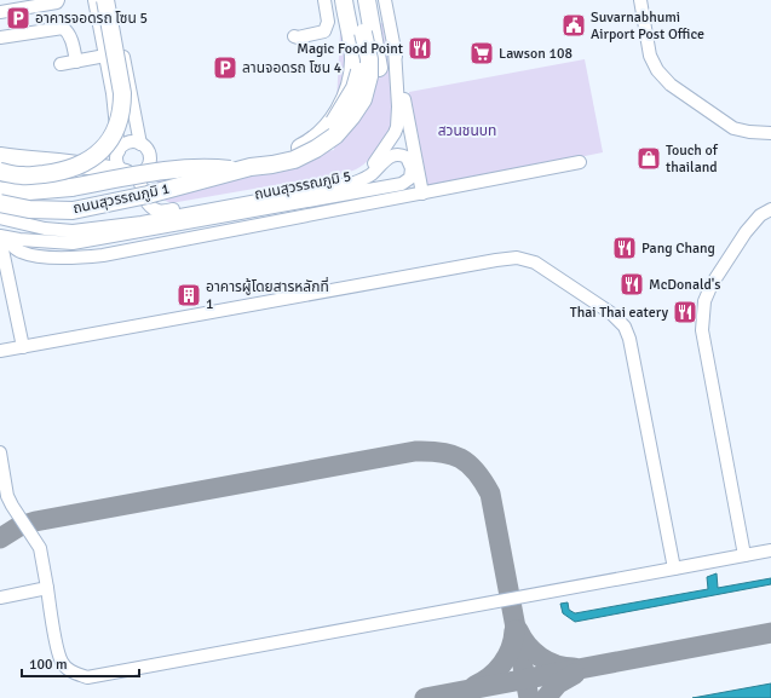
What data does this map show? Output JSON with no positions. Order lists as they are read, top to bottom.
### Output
{
  "streets": {
    "highway": ["ถนนสุวรรณภูมิ 1"],
    "street": ["ถนนสุวรรณภูมิ 5"]
  },
  "parks": ["สวนชนบท"],
  "places": {
    "parking": ["อาคารจอดรถ โซน 5", "ลานจอดรถ โซน 4"],
    "public building": ["Suvarnabhumi Airport Post Office"],
    "restaurant": [
      "Magic Food Point",
      "Pang Chang",
      "McDonald's",
      "Thai Thai eatery"
    ],
    "supermarket": ["Lawson 108"],
    "shop": ["Touch of thailand"],
    "building": ["อาคารผู้โดยสารหลักที่ 1"]
  },
  "scale_bar": "100 m"
}
